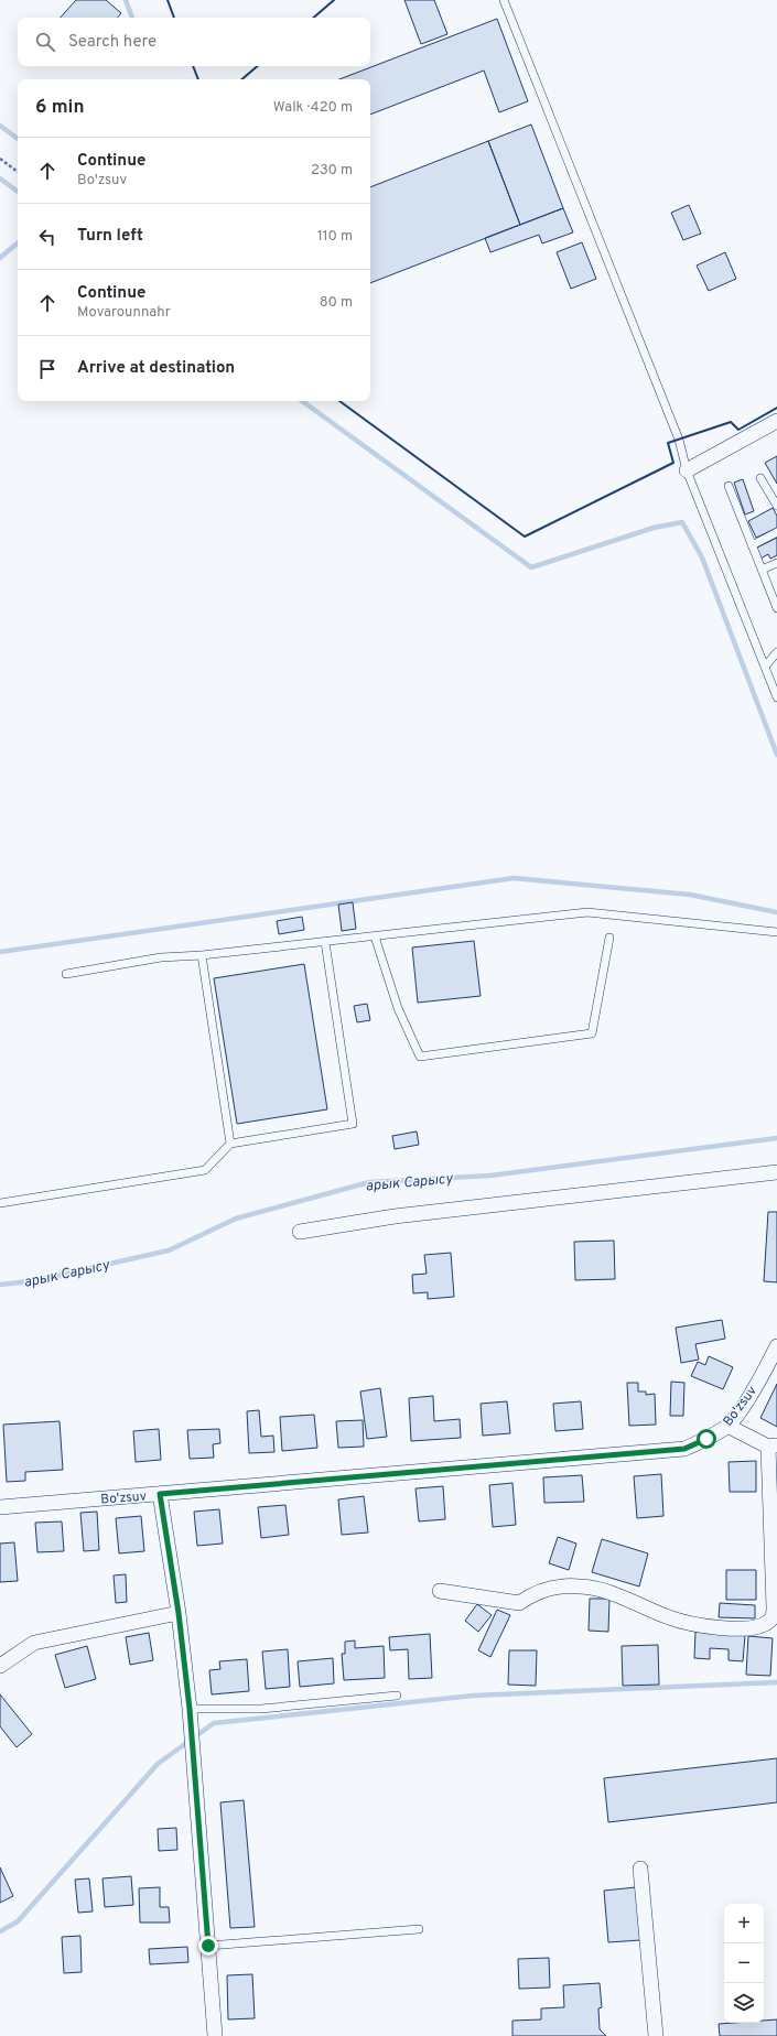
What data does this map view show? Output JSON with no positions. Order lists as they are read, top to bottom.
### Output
{
  "streets": {
    "street": ["Bo'zsuv"]
  },
  "water": ["арык Сарысу"],
  "page": {
    "search": "Search here",
    "heading": ["6 min", "Walk · 420 m"],
    "list": [
      ["Continue", "Bo'zsuv", "230 m"],
      ["Turn left", "110 m"],
      ["Continue", "Movarounnahr", "80 m"],
      "Arrive at destination"
    ],
    "map_buttons": ["+", "−"]
  }
}
